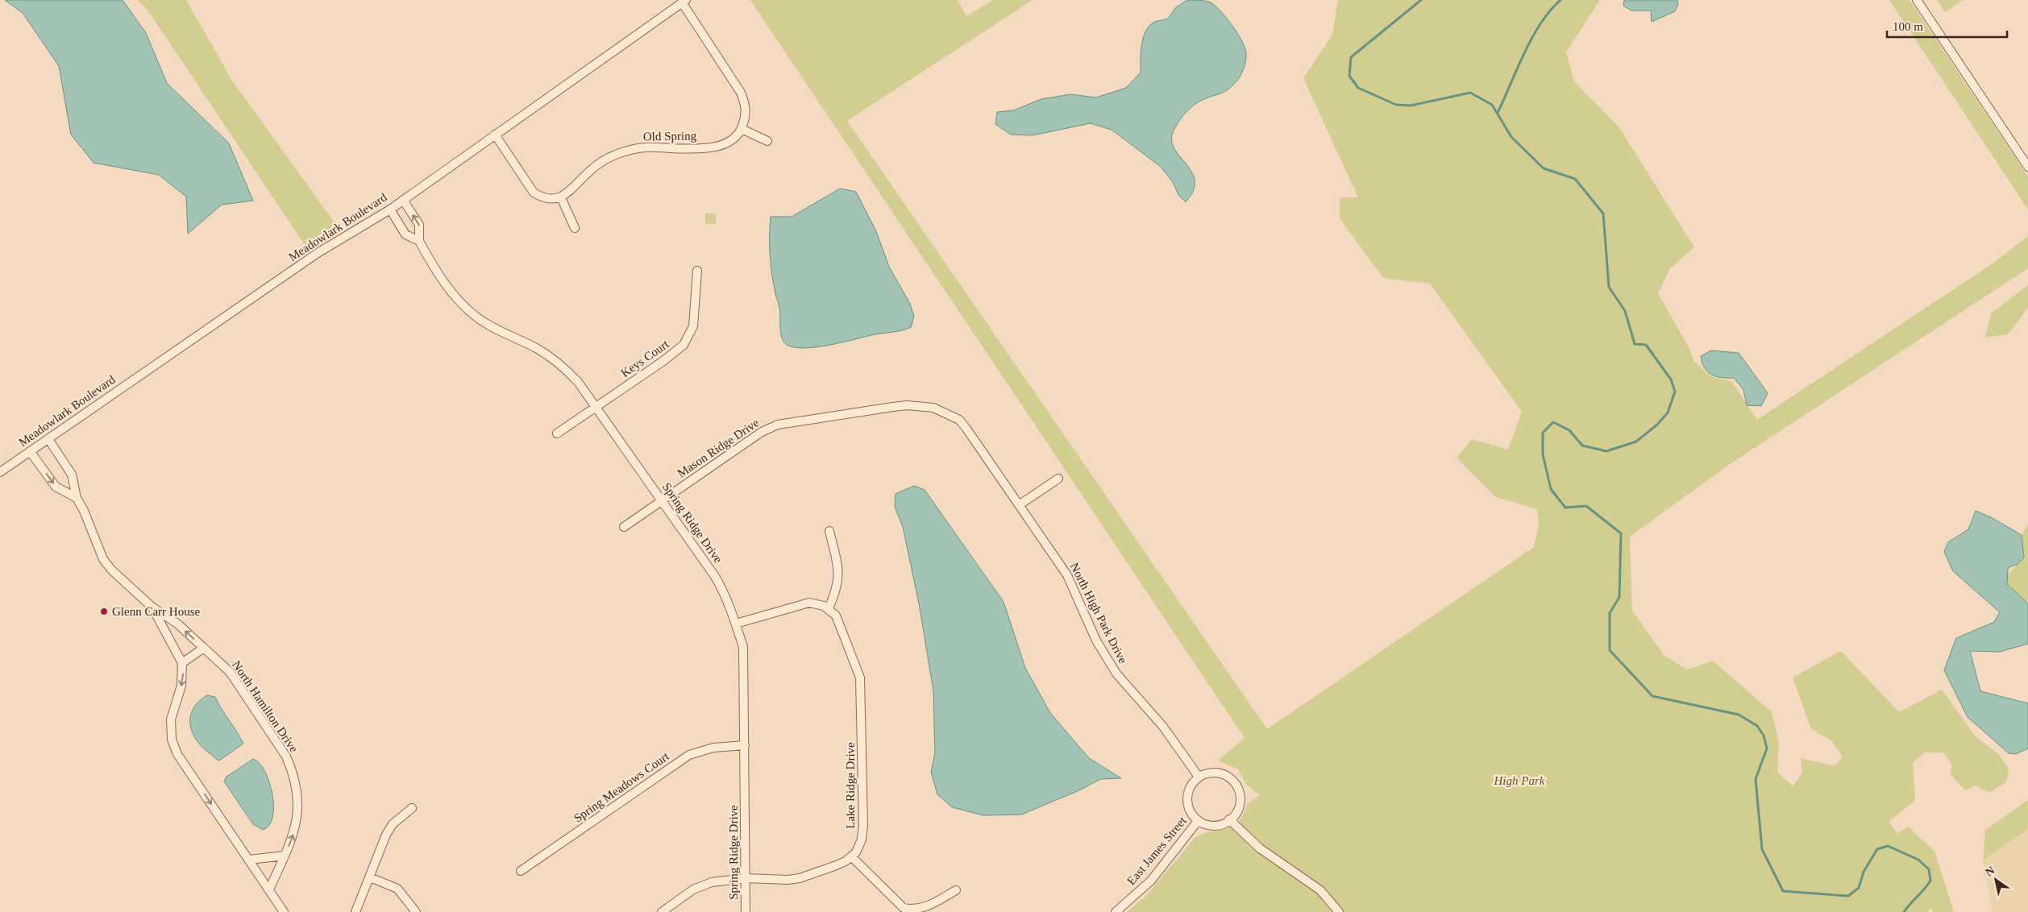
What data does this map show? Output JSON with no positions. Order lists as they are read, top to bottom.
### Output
{
  "streets": {
    "street": [
      "Old Spring",
      "Meadowlark Boulevard",
      "Keys Court",
      "Mason Ridge Drive",
      "Spring Ridge Drive",
      "North High Park Drive",
      "North Hamilton Drive",
      "Lake Ridge Drive",
      "Spring Meadows Court",
      "East James Street"
    ]
  },
  "crossings": [
    ["Meadowlark Boulevard", "Spring Ridge Drive"],
    ["Meadowlark Boulevard", "North Hamilton Drive"],
    ["Keys Court", "Spring Ridge Drive"],
    ["Mason Ridge Drive", "Spring Ridge Drive"],
    ["Mason Ridge Drive", "North High Park Drive"],
    ["Spring Ridge Drive", "Spring Meadows Court"],
    ["North High Park Drive", "East James Street"]
  ],
  "parks": ["High Park"],
  "places": ["Glenn Carr House"],
  "scale_bar": "100 m",
  "north": "top left"
}
